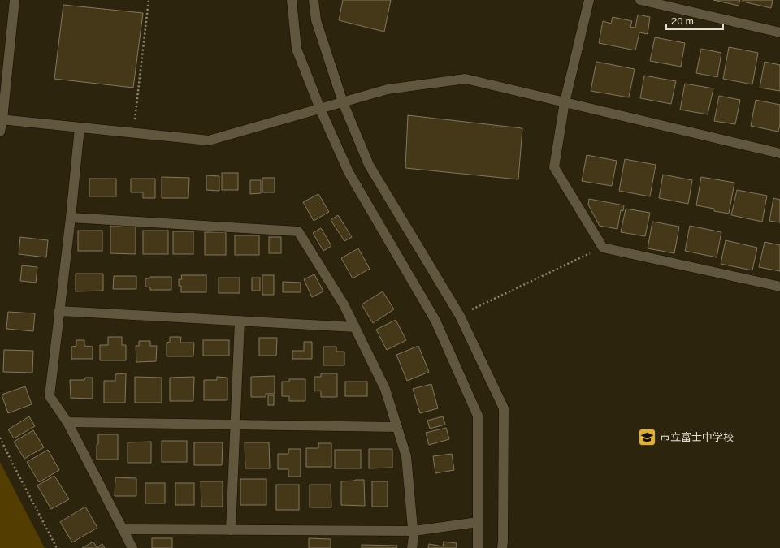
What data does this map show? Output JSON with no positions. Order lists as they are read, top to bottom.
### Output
{
  "places": {
    "school or university": ["市立富士中学校"]
  },
  "scale_bar": "20 m"
}
